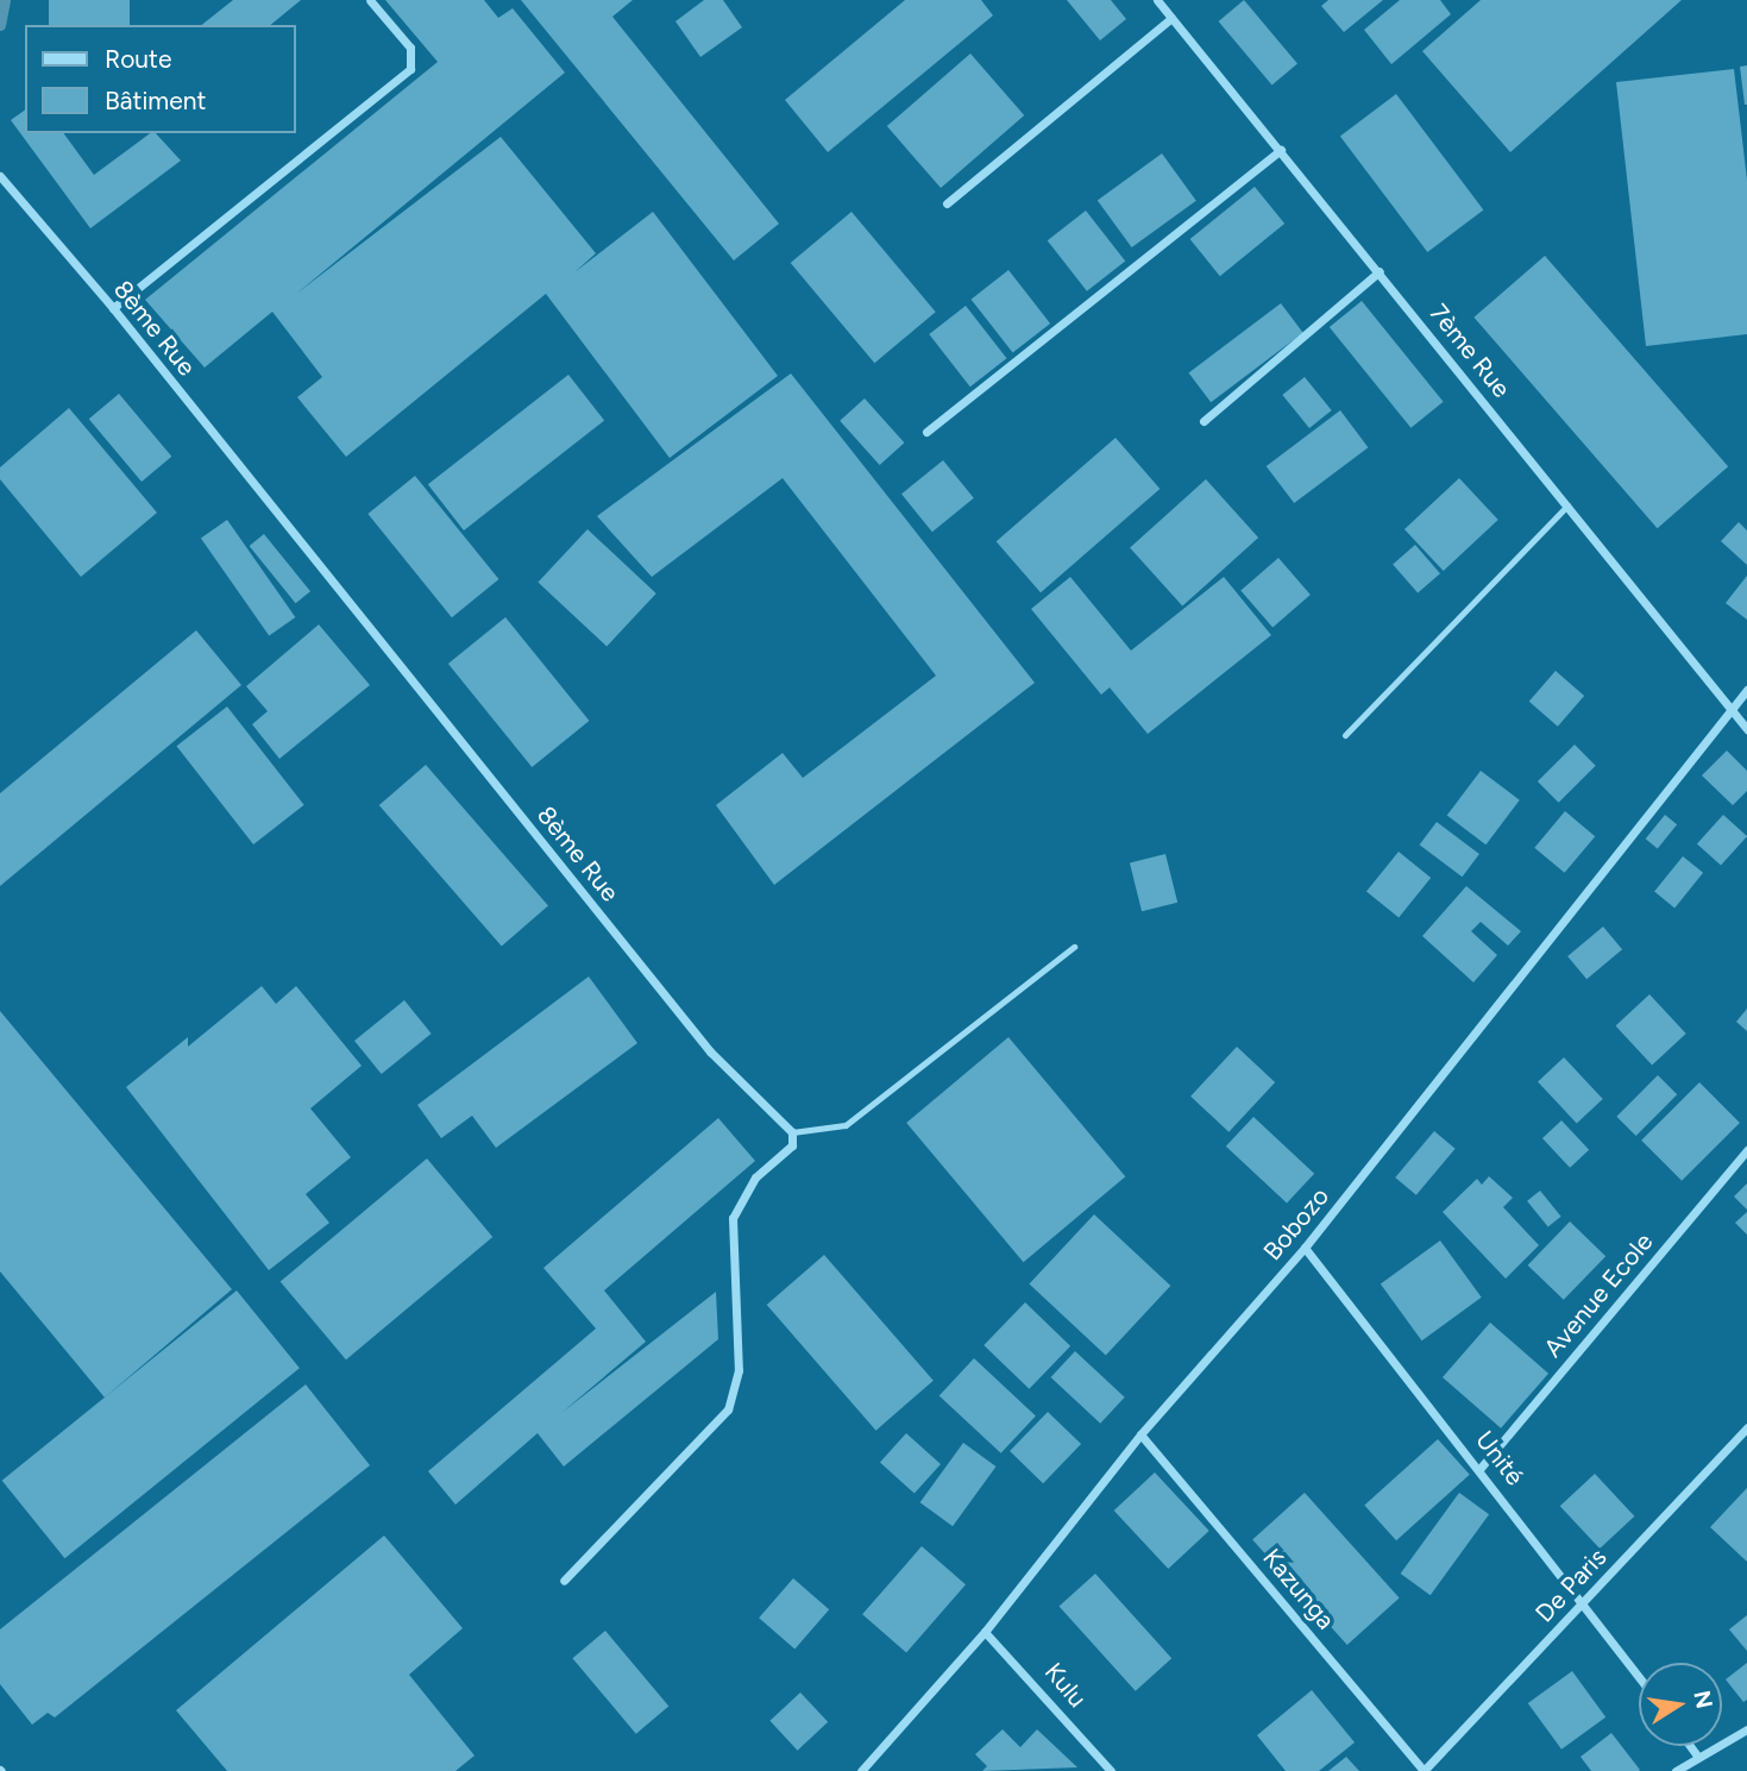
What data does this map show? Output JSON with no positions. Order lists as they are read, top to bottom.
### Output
{
  "streets": {
    "street": [
      "8ème Rue",
      "7ème Rue",
      "Bobozo",
      "Avenue Ecole",
      "Unité",
      "De Paris",
      "Kazunga",
      "Kulu"
    ]
  },
  "crossings": [
    ["7ème Rue", "Bobozo"],
    ["Bobozo", "Unité"],
    ["Bobozo", "Kazunga"],
    ["Bobozo", "Kulu"],
    ["Avenue Ecole", "Unité"],
    ["Unité", "De Paris"],
    ["De Paris", "Kazunga"]
  ],
  "legend": ["Route", "Bâtiment"],
  "north": "right"
}
